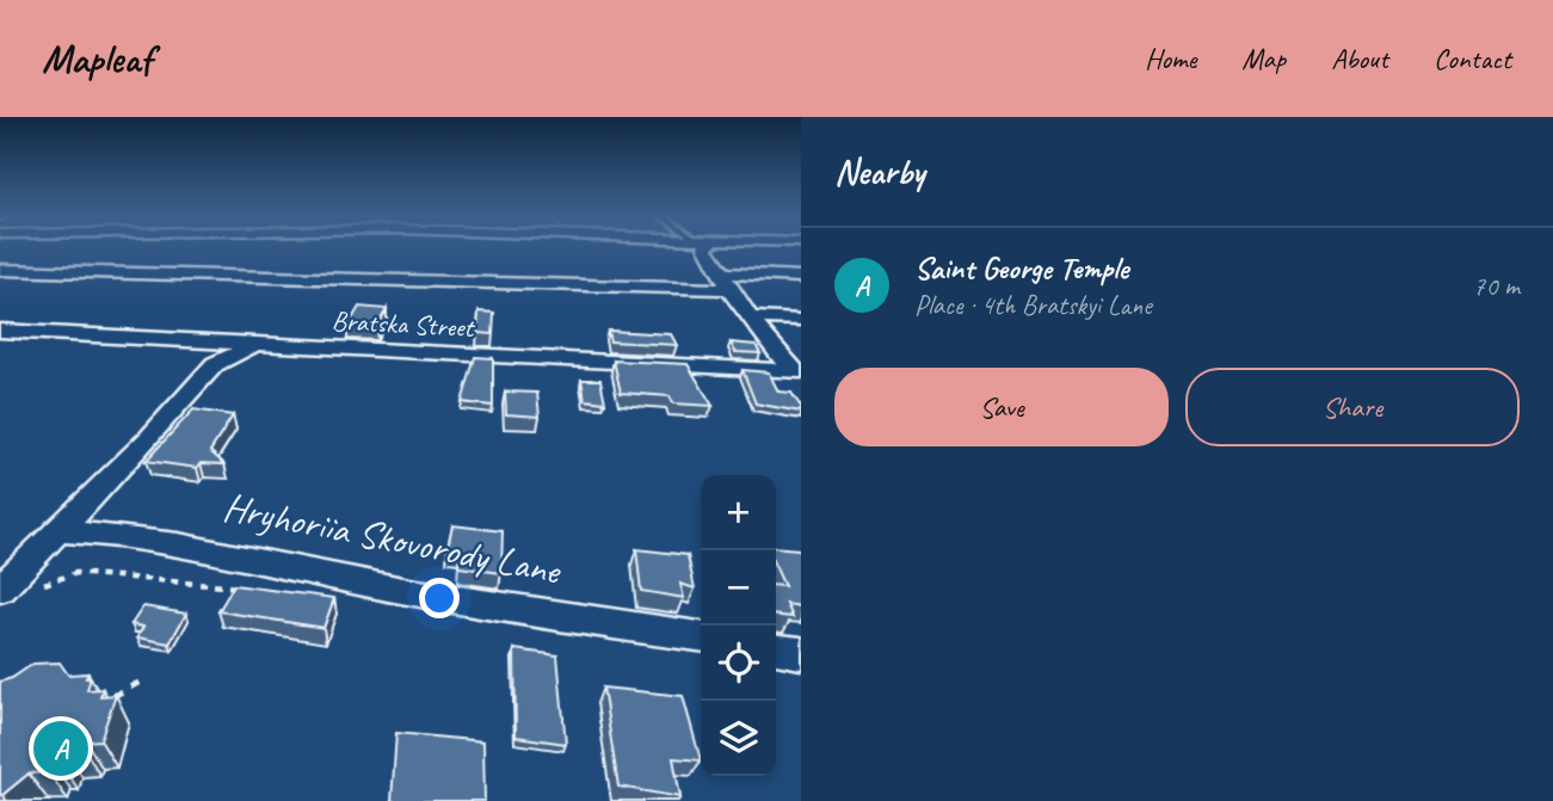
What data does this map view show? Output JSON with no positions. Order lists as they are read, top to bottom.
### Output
{
  "streets": {
    "street": ["Bratska Street", "Hryhoriia Skovorody Lane"]
  },
  "page": {
    "header": "Mapleaf",
    "nav": [
      "Home",
      "Map",
      "About",
      "Contact"
    ],
    "heading": "Nearby",
    "list": [
      {
        "mark": "A",
        "name": "Saint George Temple",
        "note": "Place · 4th Bratskyi Lane",
        "value": "70 m"
      }
    ],
    "buttons": ["Save", "Share"],
    "map_buttons": ["+", "−"],
    "pins": "A"
  }
}
